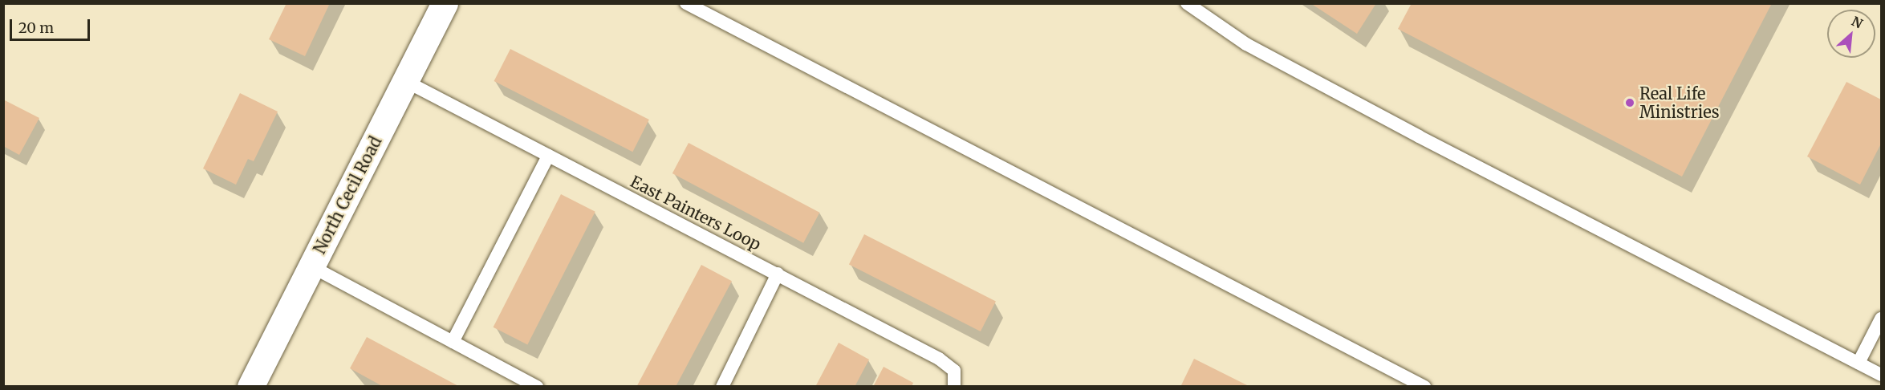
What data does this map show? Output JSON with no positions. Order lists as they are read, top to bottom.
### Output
{
  "streets": {
    "street": ["North Cecil Road"],
    "lane": ["East Painters Loop"]
  },
  "crossings": [
    ["North Cecil Road", "East Painters Loop"]
  ],
  "places": ["Real Life Ministries"],
  "scale_bar": "20 m",
  "north": "top right"
}
